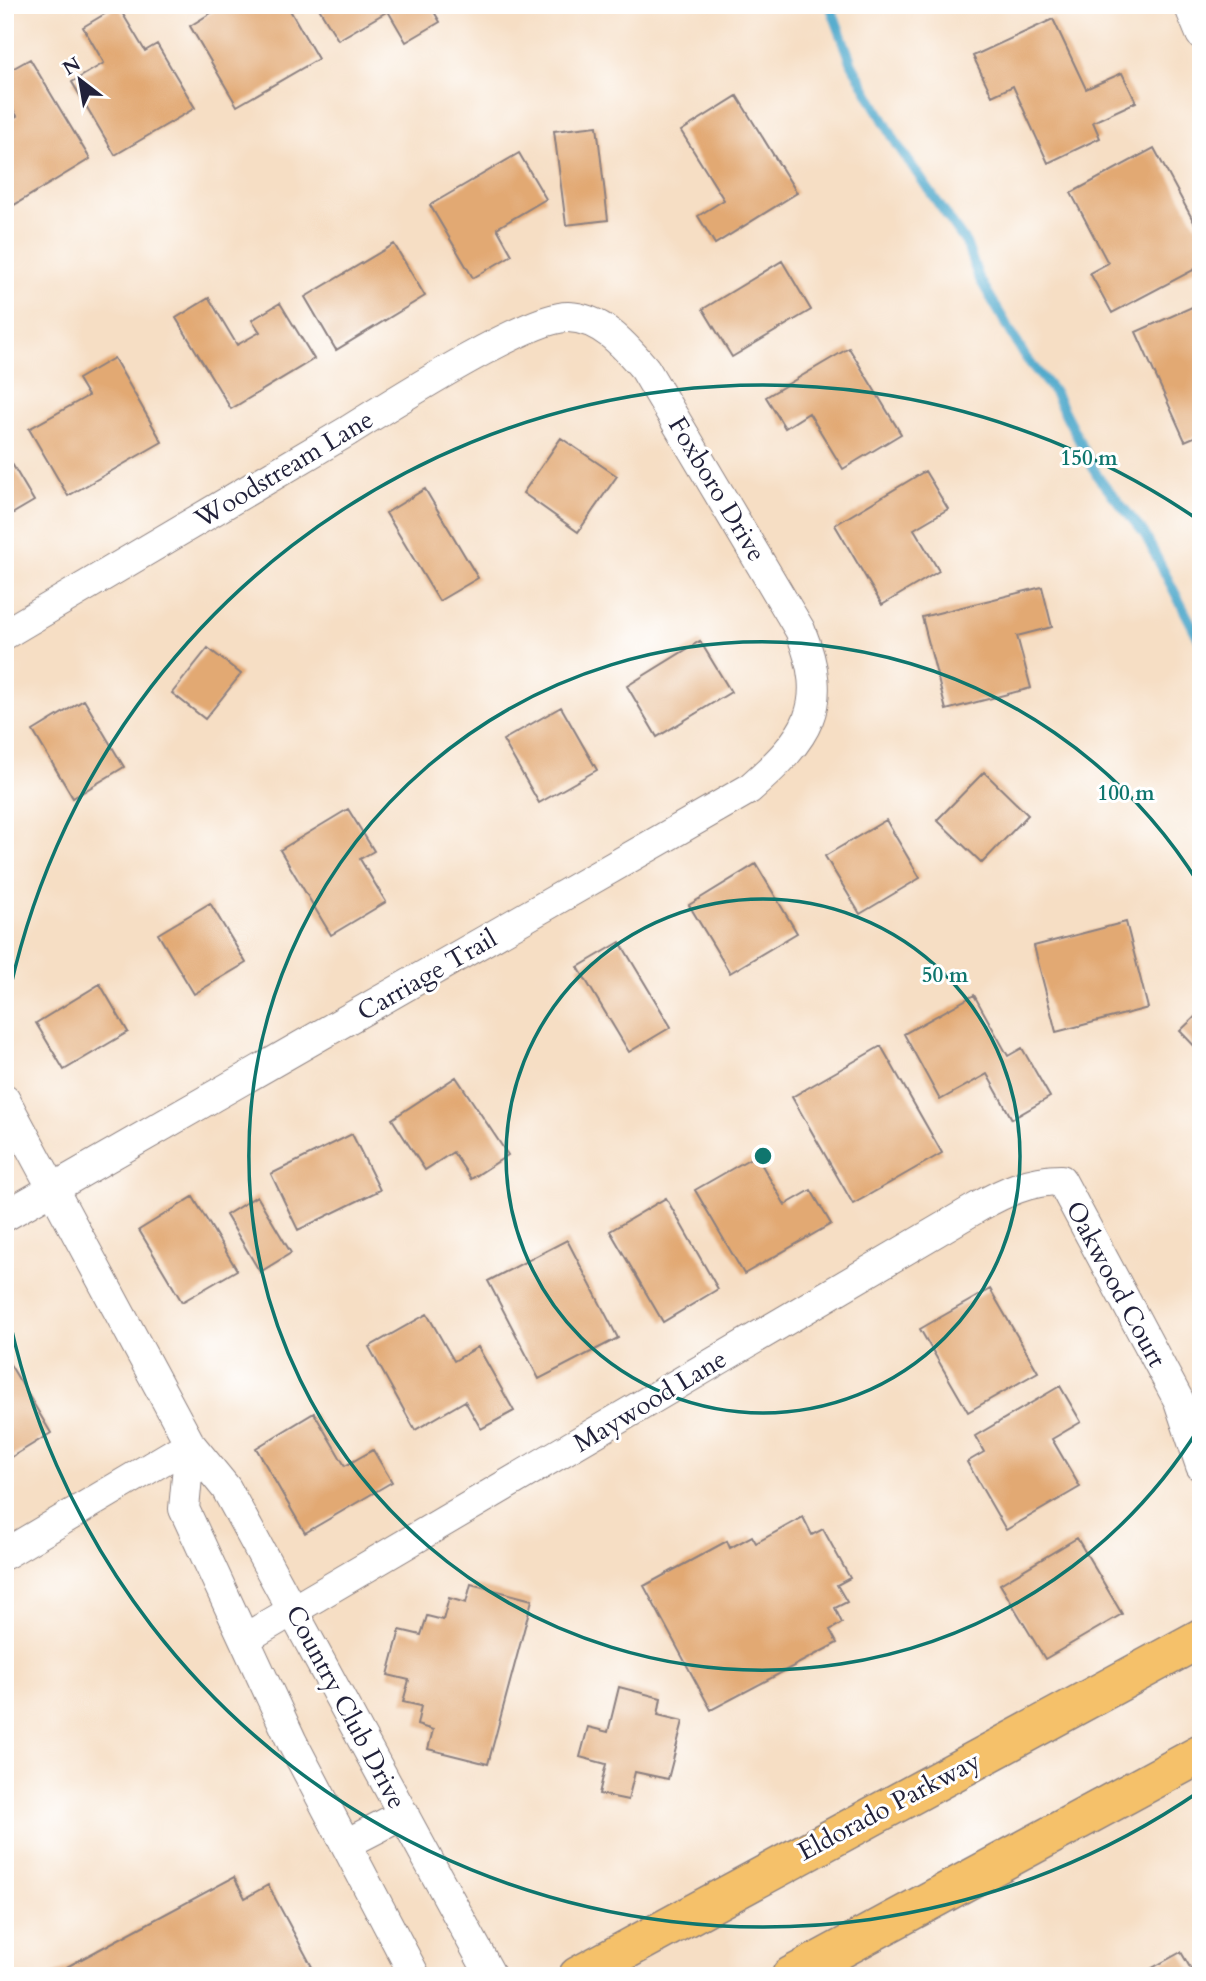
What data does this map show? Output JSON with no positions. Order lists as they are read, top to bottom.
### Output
{
  "streets": {
    "main road": ["Eldorado Parkway"],
    "street": [
      "Woodstream Lane",
      "Foxboro Drive",
      "Carriage Trail",
      "Oakwood Court",
      "Maywood Lane",
      "Country Club Drive"
    ]
  },
  "crossings": [
    ["Woodstream Lane", "Foxboro Drive"],
    ["Foxboro Drive", "Carriage Trail"],
    ["Carriage Trail", "Country Club Drive"],
    ["Oakwood Court", "Maywood Lane"],
    ["Maywood Lane", "Country Club Drive"]
  ],
  "north": "top left",
  "rings": ["150 m", "100 m", "50 m"]
}
